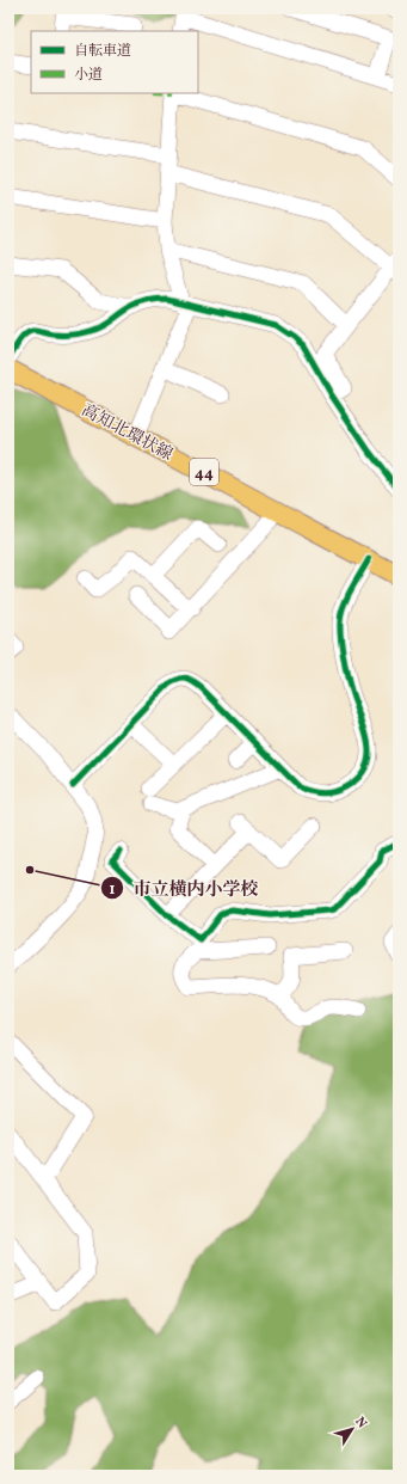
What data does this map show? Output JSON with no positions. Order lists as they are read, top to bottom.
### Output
{
  "streets": {
    "main road": ["高知北環状線", "44"]
  },
  "places": ["市立横内小学校"],
  "legend": ["自転車道", "小道"],
  "north": "top right"
}
